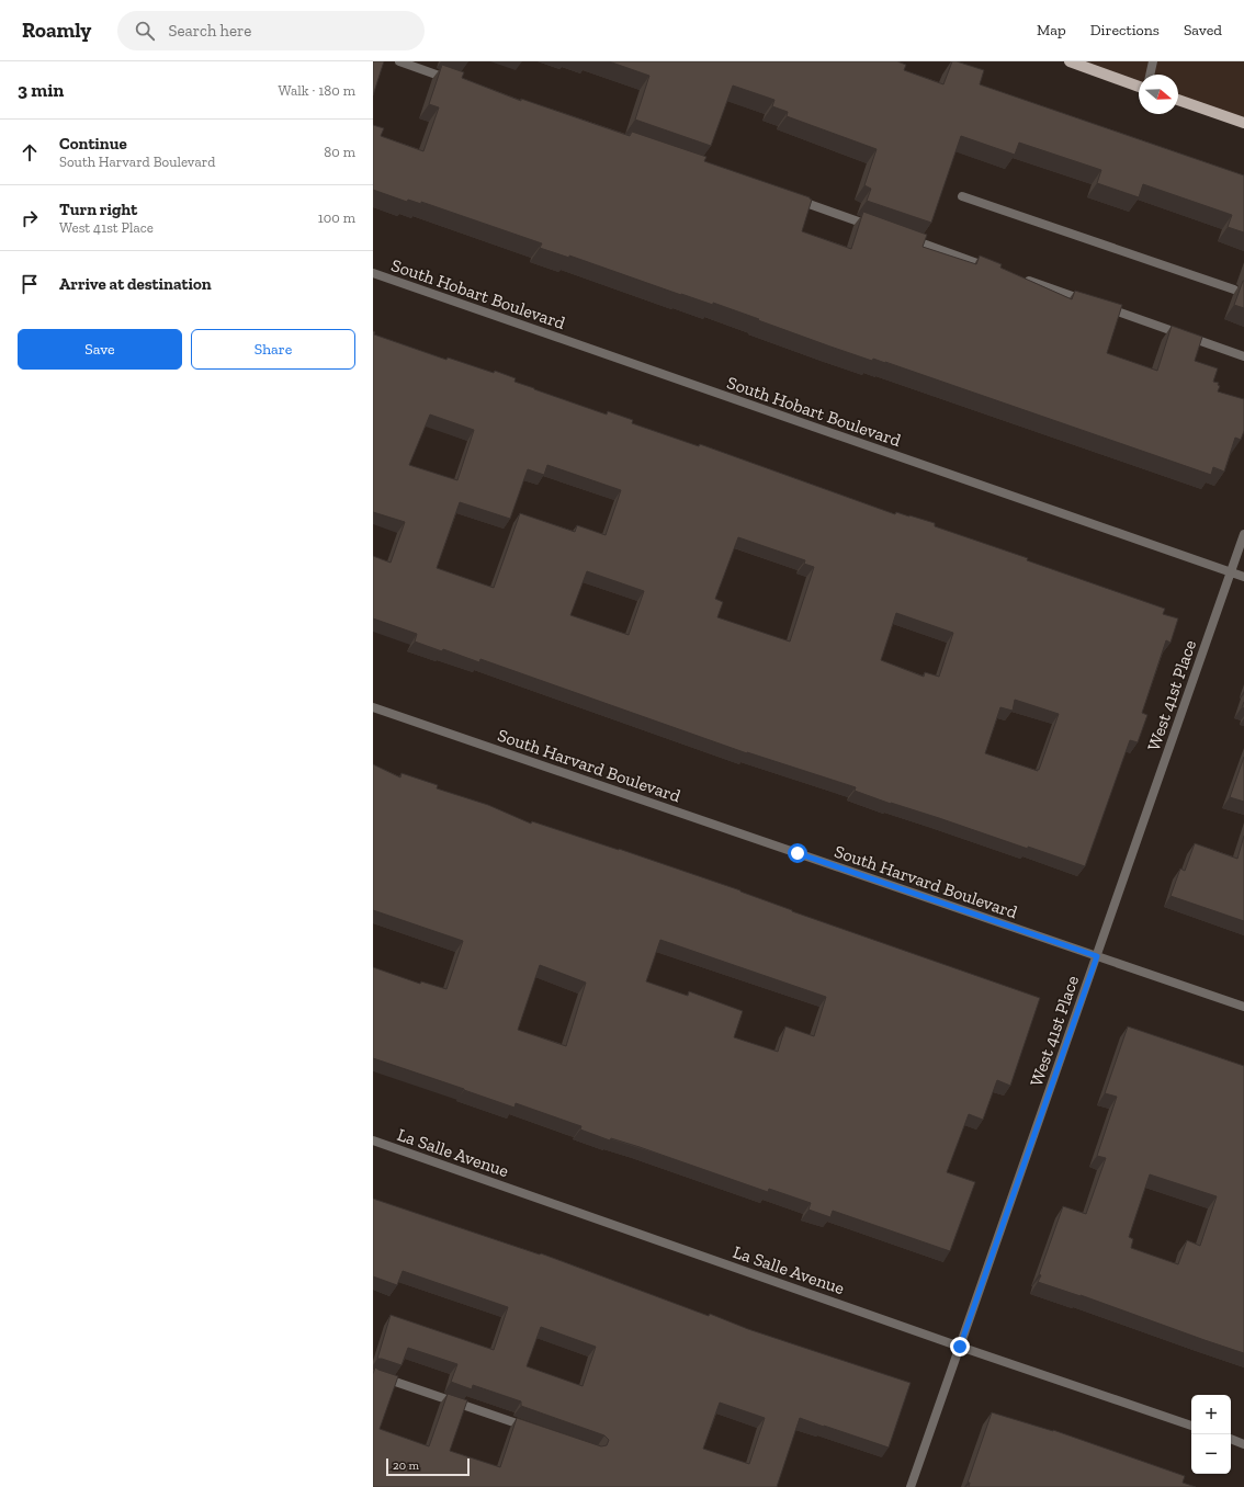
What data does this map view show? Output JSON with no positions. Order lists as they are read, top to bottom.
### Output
{
  "streets": {
    "street": [
      "South Hobart Boulevard",
      "West 41st Place",
      "South Harvard Boulevard",
      "La Salle Avenue"
    ]
  },
  "crossings": [
    ["South Hobart Boulevard", "West 41st Place"],
    ["West 41st Place", "South Harvard Boulevard"],
    ["West 41st Place", "La Salle Avenue"]
  ],
  "scale_bar": "20 m",
  "north": "right",
  "page": {
    "header": "Roamly",
    "search": "Search here",
    "nav": ["Map", "Directions", "Saved"],
    "heading": ["3 min", "Walk · 180 m"],
    "list": [
      ["Continue", "South Harvard Boulevard", "80 m"],
      ["Turn right", "West 41st Place", "100 m"],
      "Arrive at destination"
    ],
    "buttons": ["Save", "Share"],
    "map_buttons": ["+", "−"],
    "scale": "20 m"
  }
}
